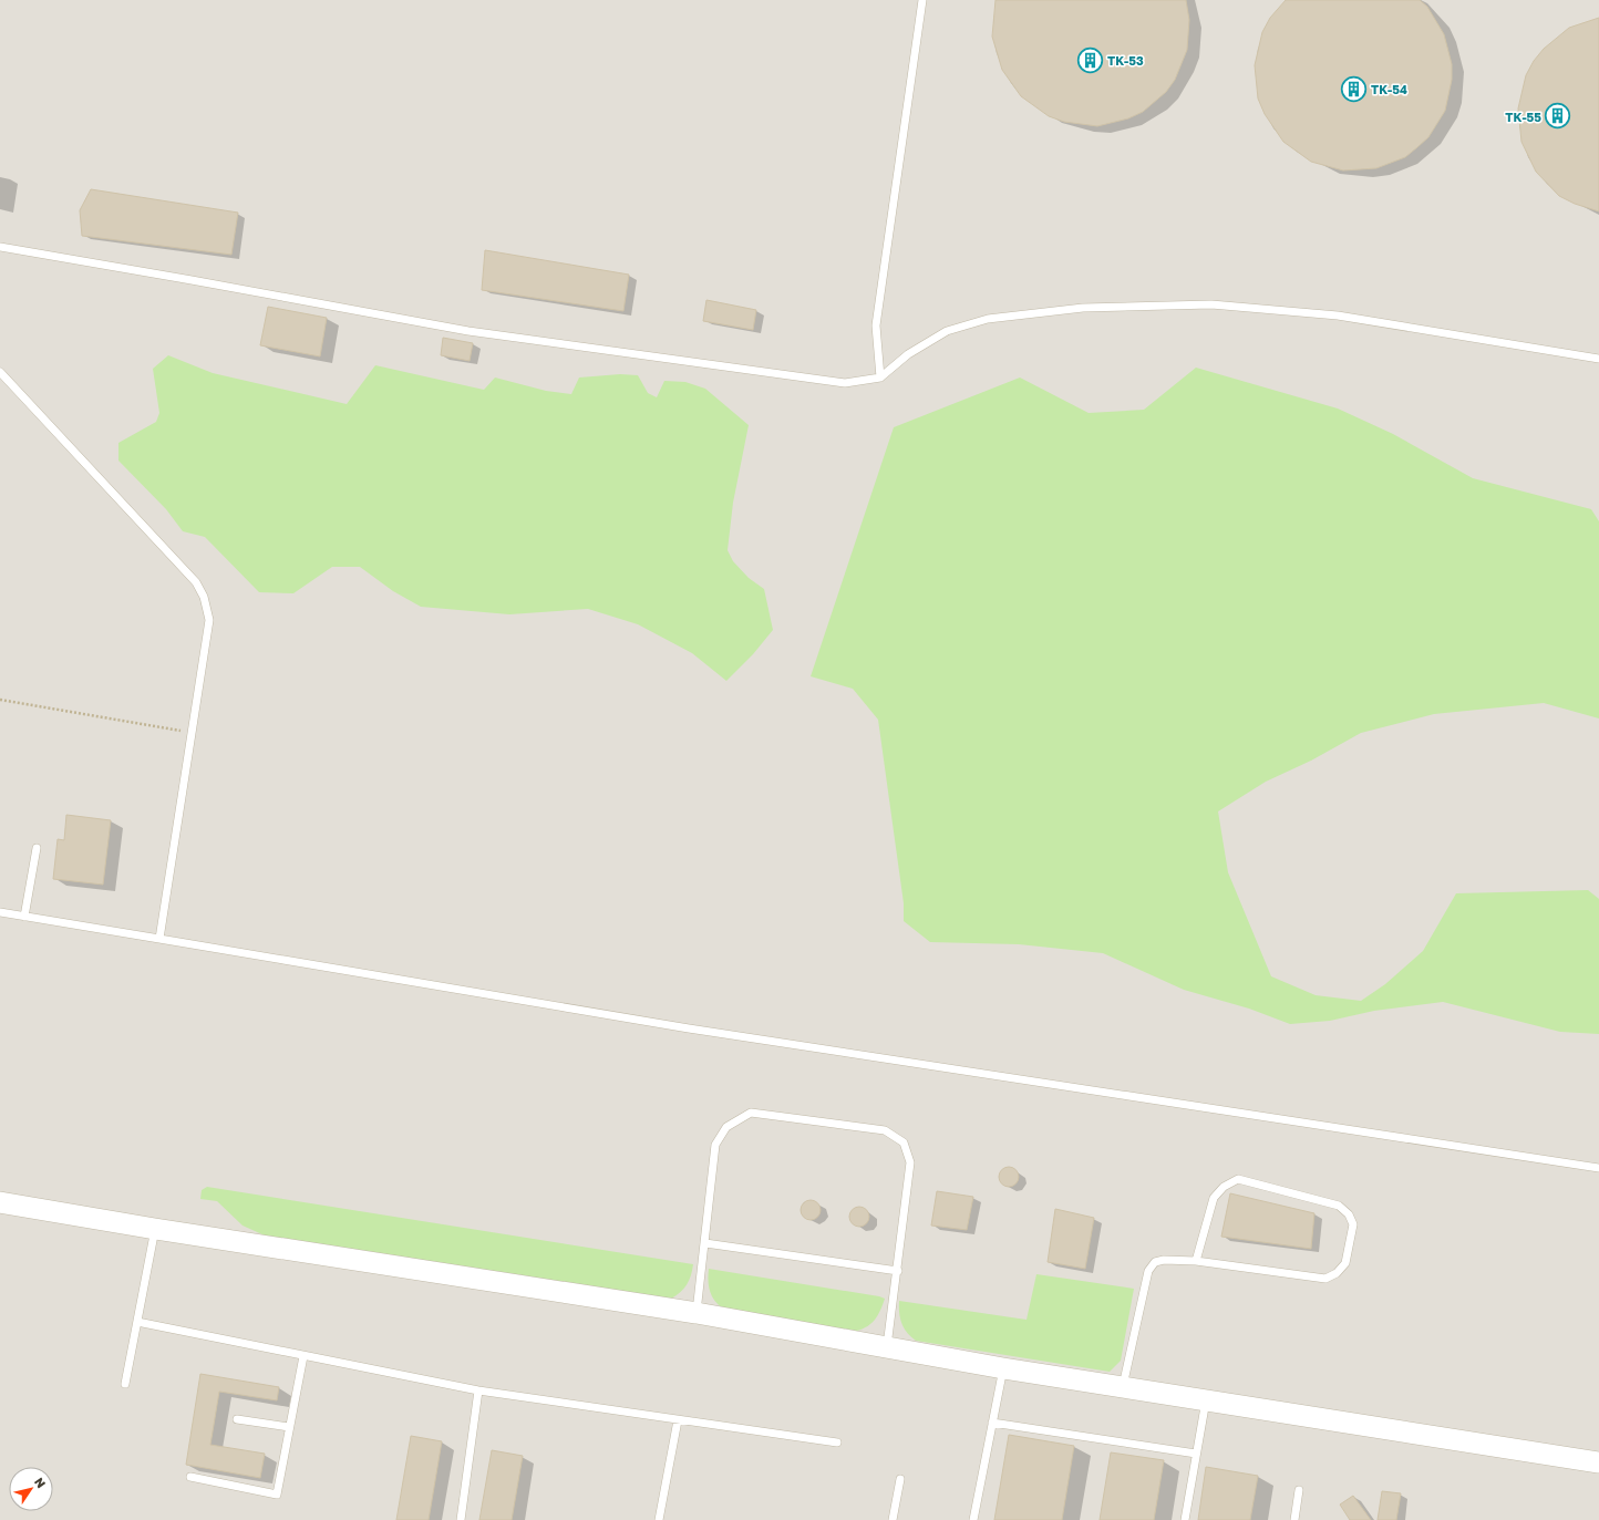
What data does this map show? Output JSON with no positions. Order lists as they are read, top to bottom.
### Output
{
  "places": {
    "building": ["TK-53", "TK-54", "TK-55"]
  },
  "north": "top right"
}
